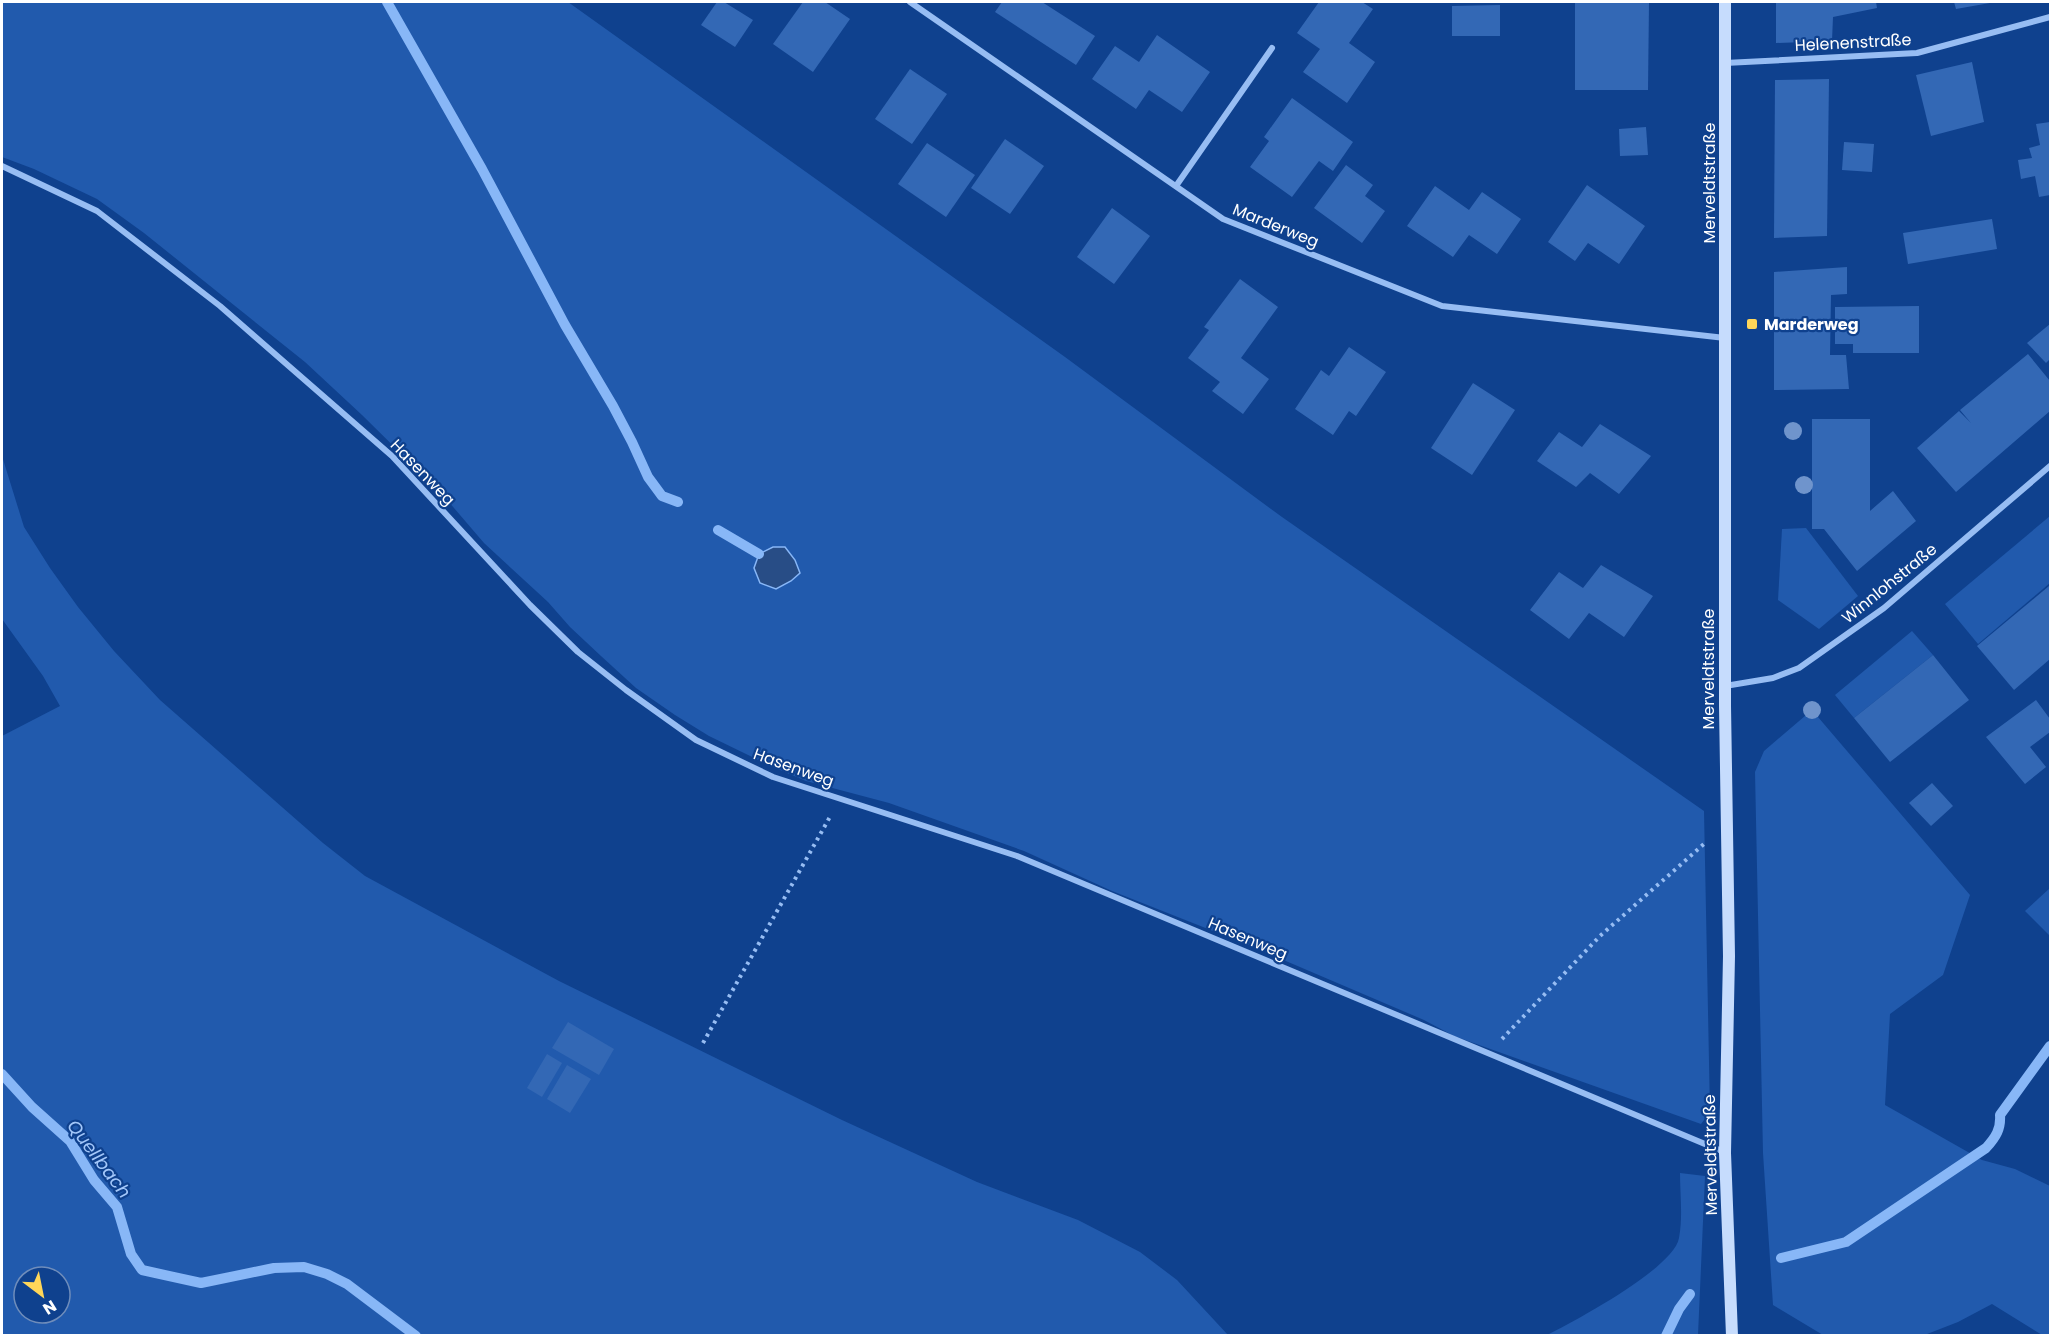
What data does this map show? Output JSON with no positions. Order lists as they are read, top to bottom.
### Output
{
  "streets": {
    "main road": ["Merveldtstraße"],
    "street": [
      "Helenenstraße",
      "Marderweg",
      "Hasenweg",
      "Winnlohstraße"
    ]
  },
  "crossings": [
    ["Helenenstraße", "Merveldtstraße"],
    ["Merveldtstraße", "Marderweg"],
    ["Merveldtstraße", "Hasenweg"],
    ["Merveldtstraße", "Winnlohstraße"]
  ],
  "water": ["Quellbach"],
  "places": {
    "transit": ["Marderweg"]
  },
  "north": "bottom right"
}
